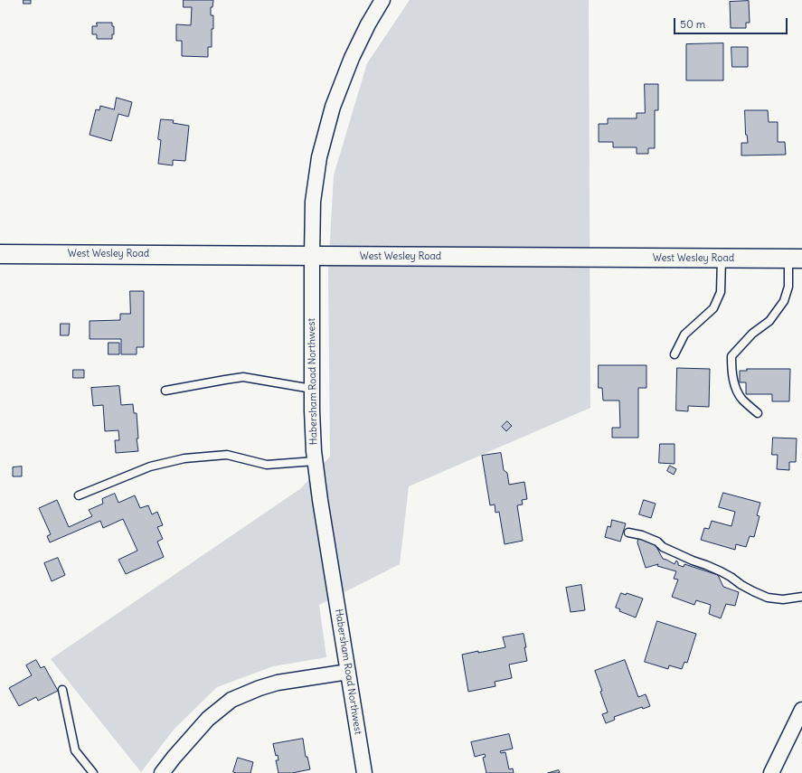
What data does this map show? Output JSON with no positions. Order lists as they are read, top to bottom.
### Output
{
  "streets": {
    "street": ["West Wesley Road", "Habersham Road Northwest"]
  },
  "crossings": [
    ["West Wesley Road", "Habersham Road Northwest"]
  ],
  "scale_bar": "50 m"
}
